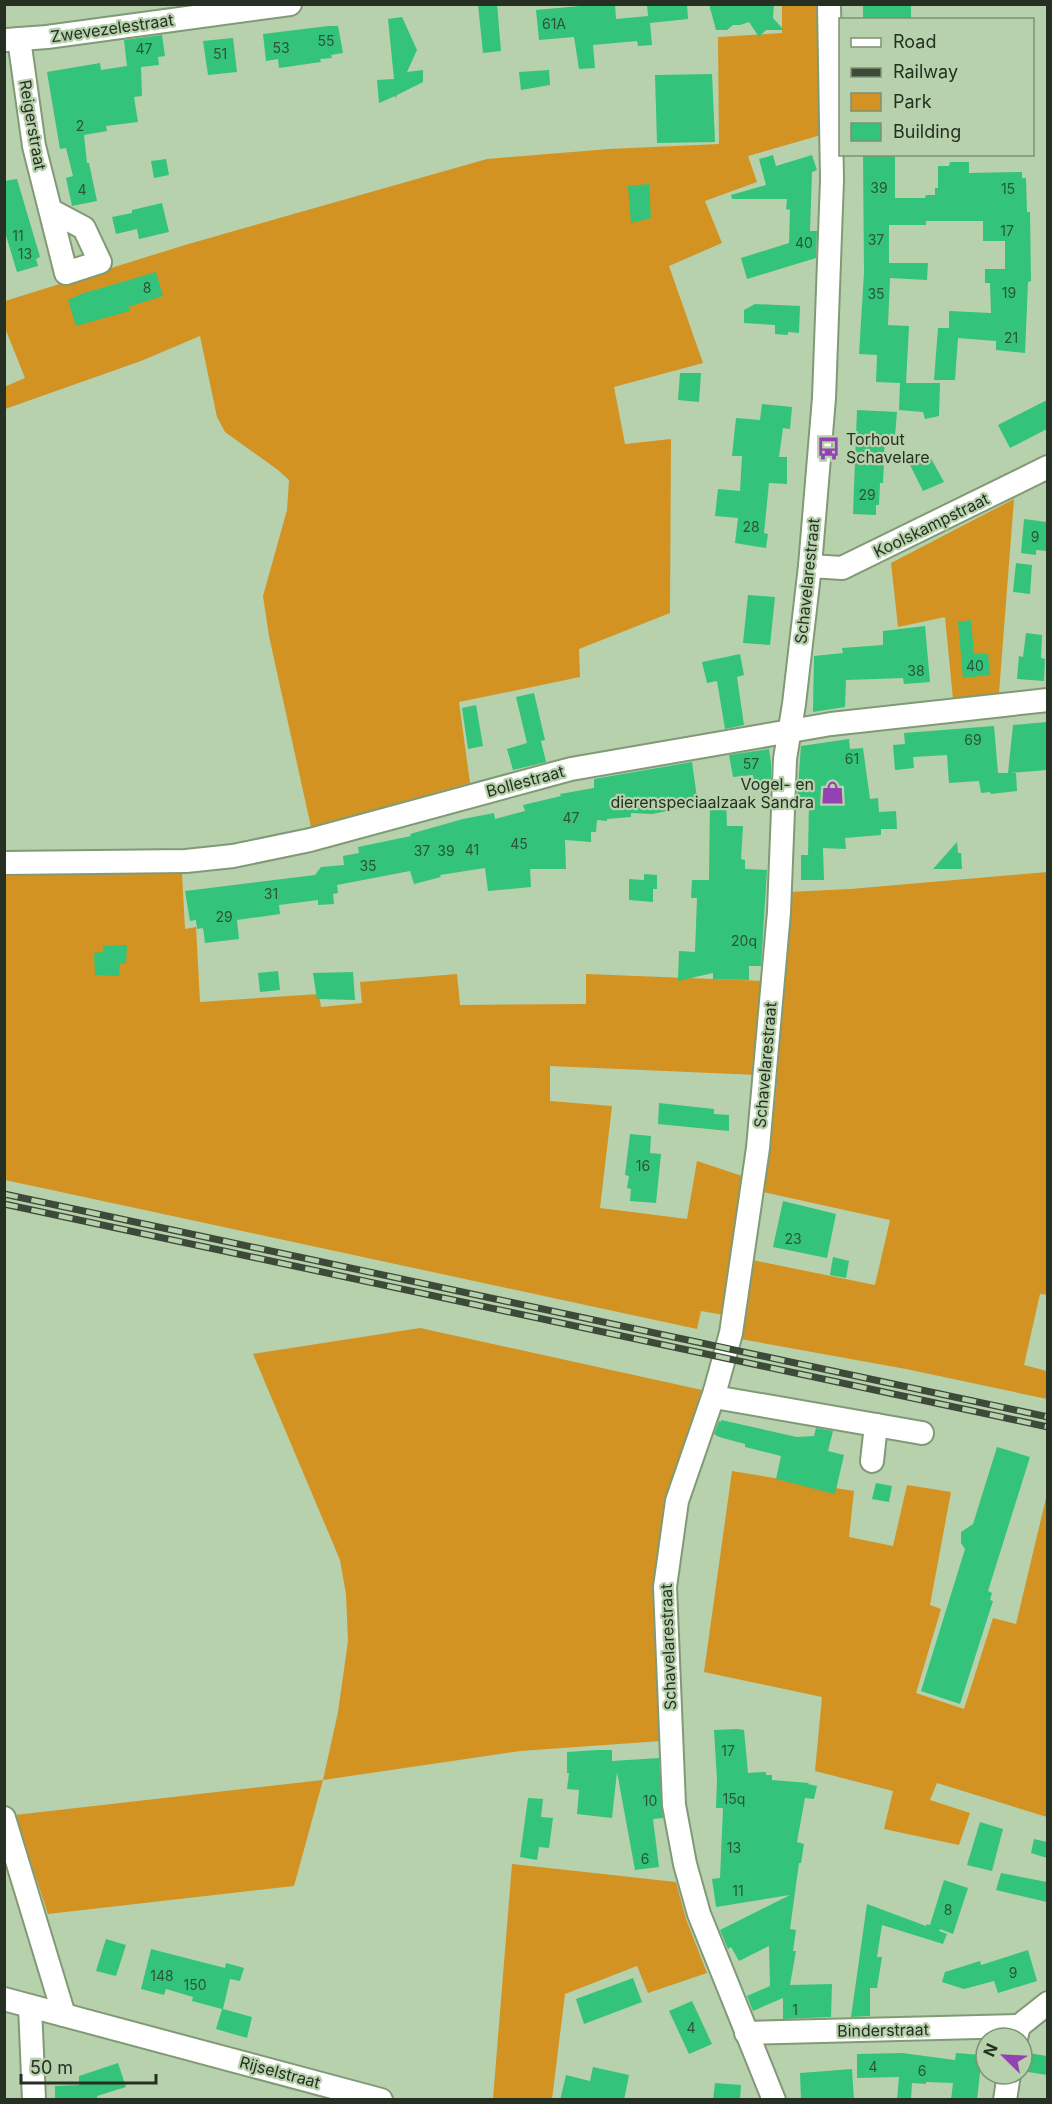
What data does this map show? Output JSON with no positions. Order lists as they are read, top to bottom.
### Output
{
  "streets": {
    "street": [
      "Zwevezelestraat",
      "Reigerstraat",
      "Koolskampstraat",
      "Schavelarestraat",
      "Bollestraat",
      "Binderstraat",
      "Rijselstraat"
    ]
  },
  "crossings": [
    ["Zwevezelestraat", "Reigerstraat"],
    ["Koolskampstraat", "Schavelarestraat"],
    ["Schavelarestraat", "Bollestraat"],
    ["Schavelarestraat", "Binderstraat"]
  ],
  "places": {
    "bus stop": ["Torhout Schavelare"],
    "shop": ["Vogel- en dierenspeciaalzaak Sandra"]
  },
  "house_numbers": [
    "61A",
    "55",
    "53",
    "47",
    "51",
    "2",
    "39",
    "15",
    "4",
    "17",
    "11",
    "37",
    "40",
    "13",
    "8",
    "19",
    "35",
    "21",
    "29",
    "28",
    "9",
    "40",
    "38",
    "69",
    "61",
    "57",
    "47",
    "45",
    "41",
    "37",
    "39",
    "35",
    "31",
    "29",
    "20q",
    "16",
    "23",
    "17",
    "15q",
    "10",
    "13",
    "6",
    "11",
    "8",
    "9",
    "148",
    "150",
    "1",
    "4",
    "4",
    "6"
  ],
  "legend": [
    "Road",
    "Railway",
    "Park",
    "Building"
  ],
  "scale_bar": "50 m",
  "north": "top left"
}
